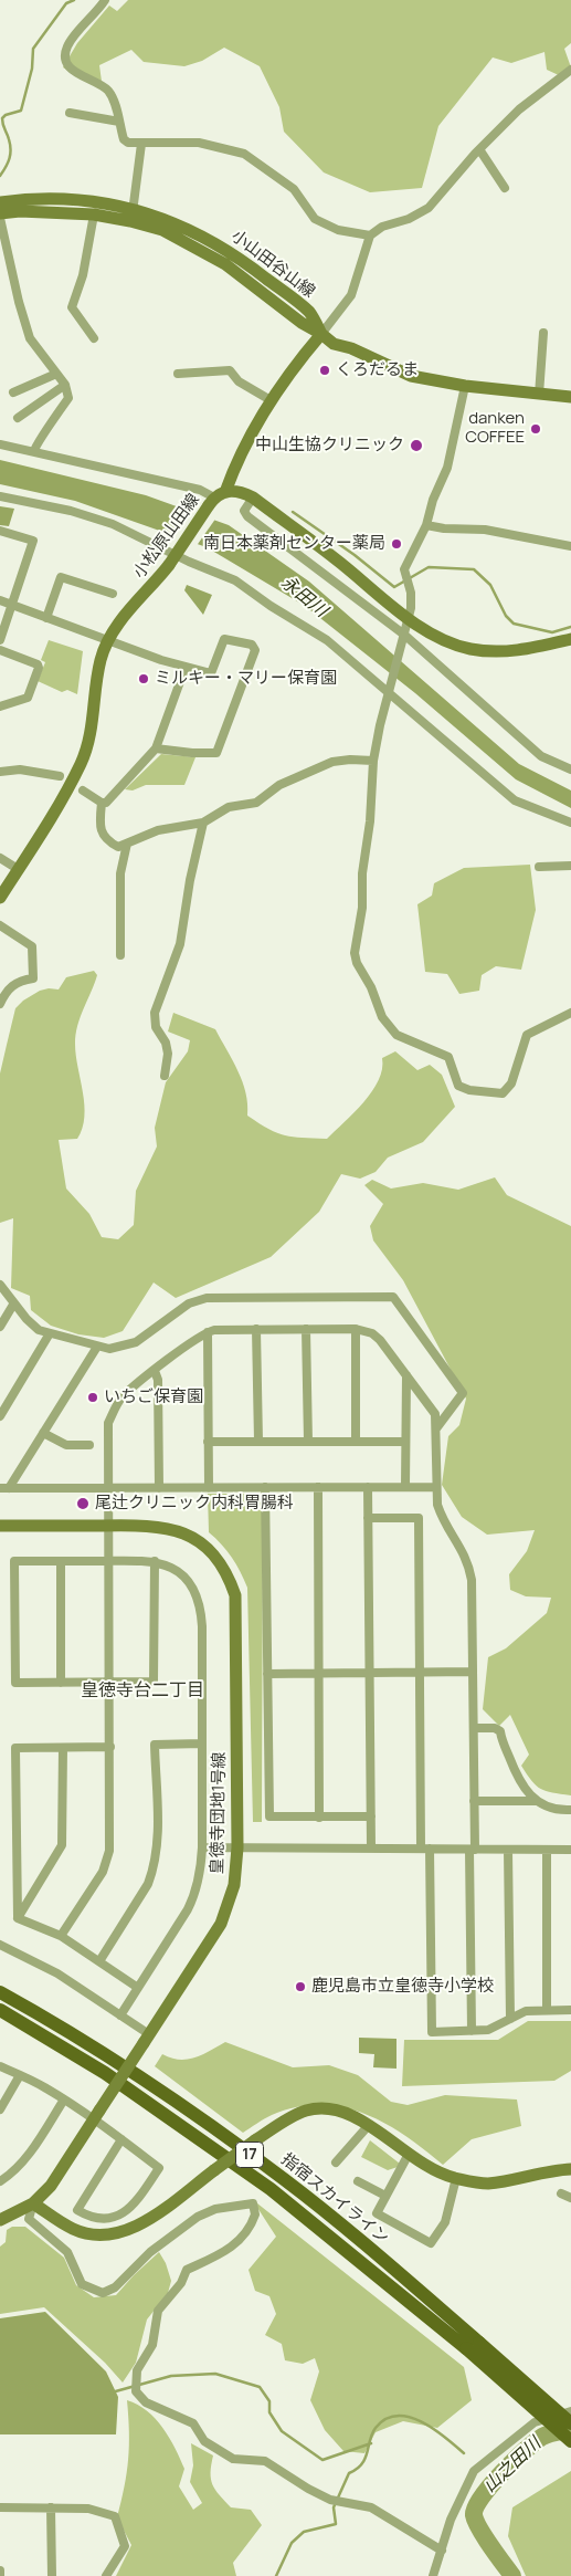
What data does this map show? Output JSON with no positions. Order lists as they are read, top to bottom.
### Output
{
  "streets": {
    "main road": ["17", "指宿スカイライン"],
    "street": ["小山田谷山線", "小松原山田線", "皇徳寺団地1号線"]
  },
  "districts": ["皇徳寺台二丁目"],
  "water": ["永田川", "山之田川"],
  "places": [
    "くろだるま",
    "danken COFFEE",
    "中山生協クリニック",
    "南日本薬剤センター薬局",
    "ミルキー・マリー保育園",
    "いちご保育園",
    "尾辻クリニック内科胃腸科",
    "鹿児島市立皇徳寺小学校"
  ]
}
